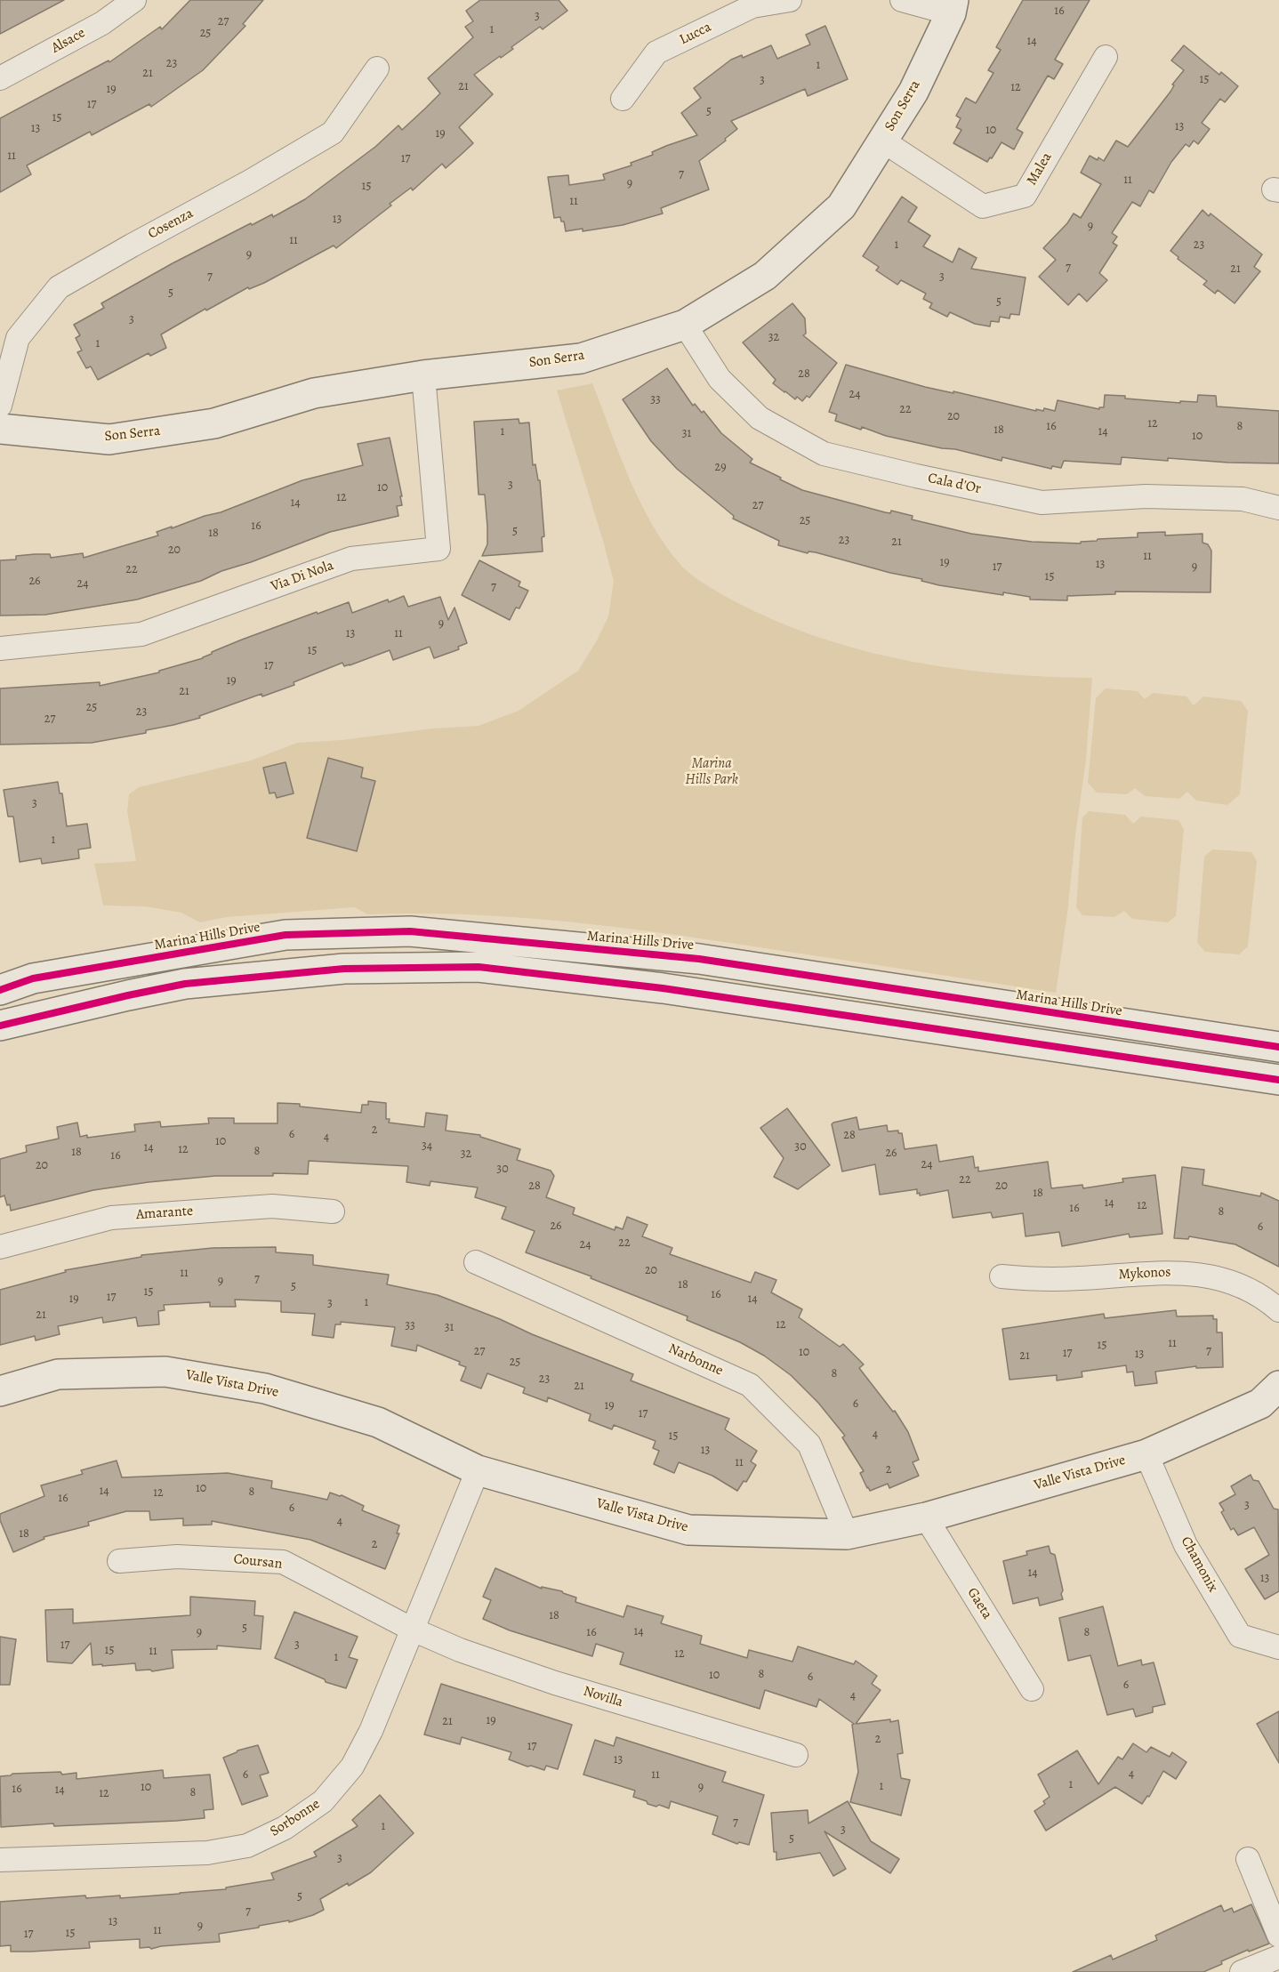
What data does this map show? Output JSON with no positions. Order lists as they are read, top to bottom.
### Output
{
  "streets": {
    "street": [
      "Lucca",
      "Alsace",
      "Son Serra",
      "Malea",
      "Cosenza",
      "Cala d'Or",
      "Via Di Nola",
      "Marina Hills Drive",
      "Amarante",
      "Mykonos",
      "Narbonne",
      "Valle Vista Drive",
      "Coursan",
      "Chamonix",
      "Gaeta",
      "Novilla",
      "Sorbonne"
    ]
  },
  "crossings": [
    ["Son Serra", "Malea"],
    ["Son Serra", "Cala d'Or"],
    ["Son Serra", "Via Di Nola"],
    ["Narbonne", "Valle Vista Drive"],
    ["Valle Vista Drive", "Chamonix"],
    ["Valle Vista Drive", "Gaeta"],
    ["Valle Vista Drive", "Sorbonne"],
    ["Coursan", "Novilla"],
    ["Coursan", "Sorbonne"],
    ["Novilla", "Sorbonne"]
  ],
  "parks": ["Marina Hills Park"],
  "house_numbers": [
    "16",
    "3",
    "27",
    "1",
    "25",
    "14",
    "23",
    "1",
    "21",
    "15",
    "3",
    "21",
    "12",
    "19",
    "17",
    "5",
    "15",
    "13",
    "13",
    "10",
    "19",
    "11",
    "17",
    "7",
    "11",
    "9",
    "15",
    "11",
    "13",
    "9",
    "11",
    "1",
    "23",
    "9",
    "7",
    "21",
    "7",
    "3",
    "5",
    "5",
    "3",
    "32",
    "1",
    "28",
    "24",
    "33",
    "22",
    "20",
    "12",
    "16",
    "8",
    "18",
    "1",
    "14",
    "31",
    "10",
    "29",
    "3",
    "10",
    "12",
    "14",
    "27",
    "25",
    "16",
    "5",
    "18",
    "23",
    "21",
    "20",
    "11",
    "19",
    "13",
    "17",
    "9",
    "22",
    "15",
    "26",
    "24",
    "7",
    "9",
    "13",
    "11",
    "15",
    "17",
    "19",
    "21",
    "25",
    "23",
    "27",
    "3",
    "1",
    "2",
    "6",
    "28",
    "4",
    "10",
    "34",
    "30",
    "14",
    "12",
    "8",
    "18",
    "26",
    "32",
    "16",
    "24",
    "20",
    "30",
    "22",
    "28",
    "20",
    "18",
    "14",
    "12",
    "16",
    "8",
    "26",
    "6",
    "22",
    "24",
    "20",
    "11",
    "7",
    "9",
    "18",
    "5",
    "15",
    "16",
    "17",
    "19",
    "14",
    "1",
    "3",
    "21",
    "12",
    "33",
    "31",
    "11",
    "15",
    "27",
    "7",
    "10",
    "17",
    "13",
    "21",
    "25",
    "8",
    "23",
    "21",
    "6",
    "19",
    "17",
    "4",
    "15",
    "13",
    "11",
    "2",
    "10",
    "14",
    "8",
    "12",
    "16",
    "3",
    "6",
    "4",
    "18",
    "2",
    "14",
    "13",
    "18",
    "5",
    "14",
    "9",
    "16",
    "8",
    "17",
    "3",
    "15",
    "11",
    "12",
    "1",
    "8",
    "10",
    "6",
    "6",
    "4",
    "19",
    "21",
    "2",
    "17",
    "13",
    "4",
    "6",
    "11",
    "1",
    "1",
    "10",
    "9",
    "16",
    "14",
    "8",
    "12",
    "7",
    "1",
    "3",
    "5",
    "3",
    "5",
    "7",
    "13",
    "9",
    "11",
    "15",
    "17"
  ]
}
